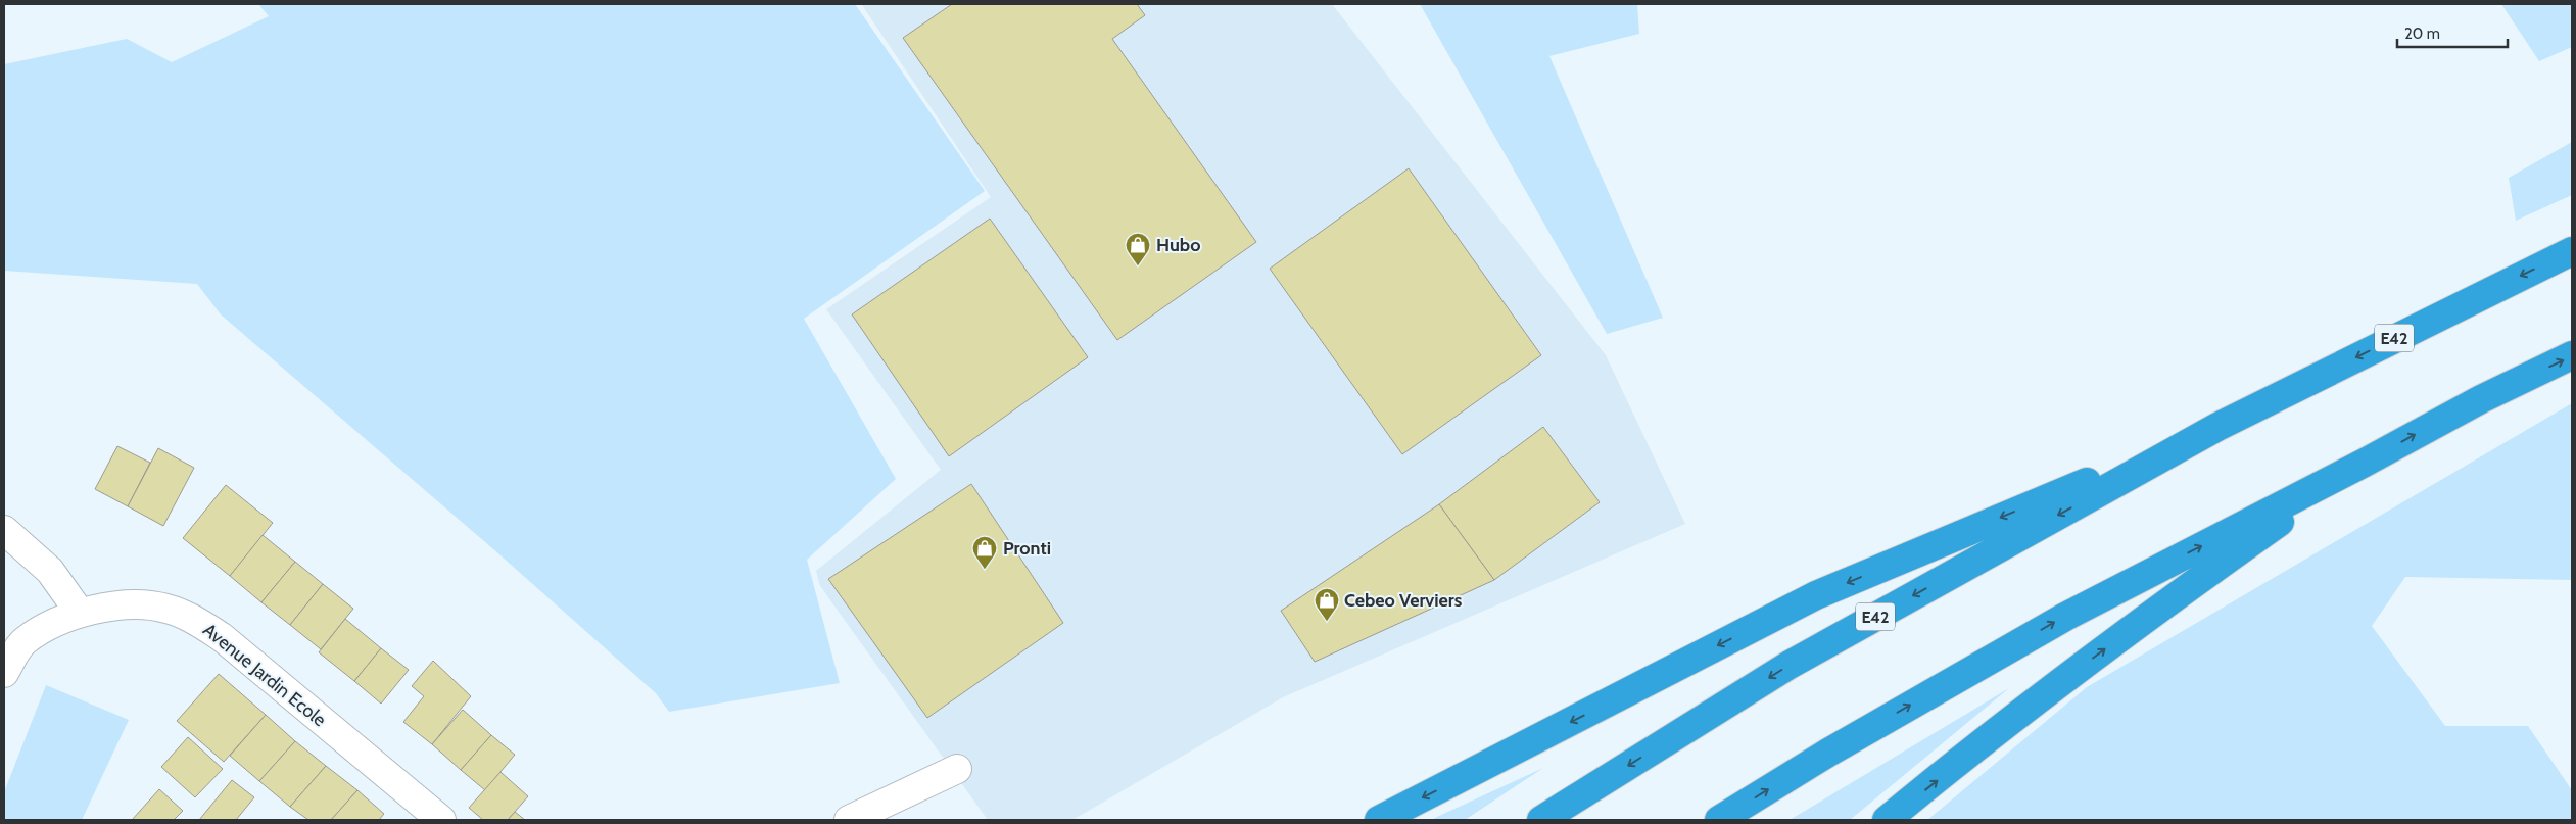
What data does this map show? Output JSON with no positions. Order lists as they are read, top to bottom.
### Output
{
  "streets": {
    "highway": ["E42"],
    "street": ["Avenue Jardin Ecole"]
  },
  "places": {
    "shop": ["Hubo", "Pronti", "Cebeo Verviers"]
  },
  "scale_bar": "20 m"
}
